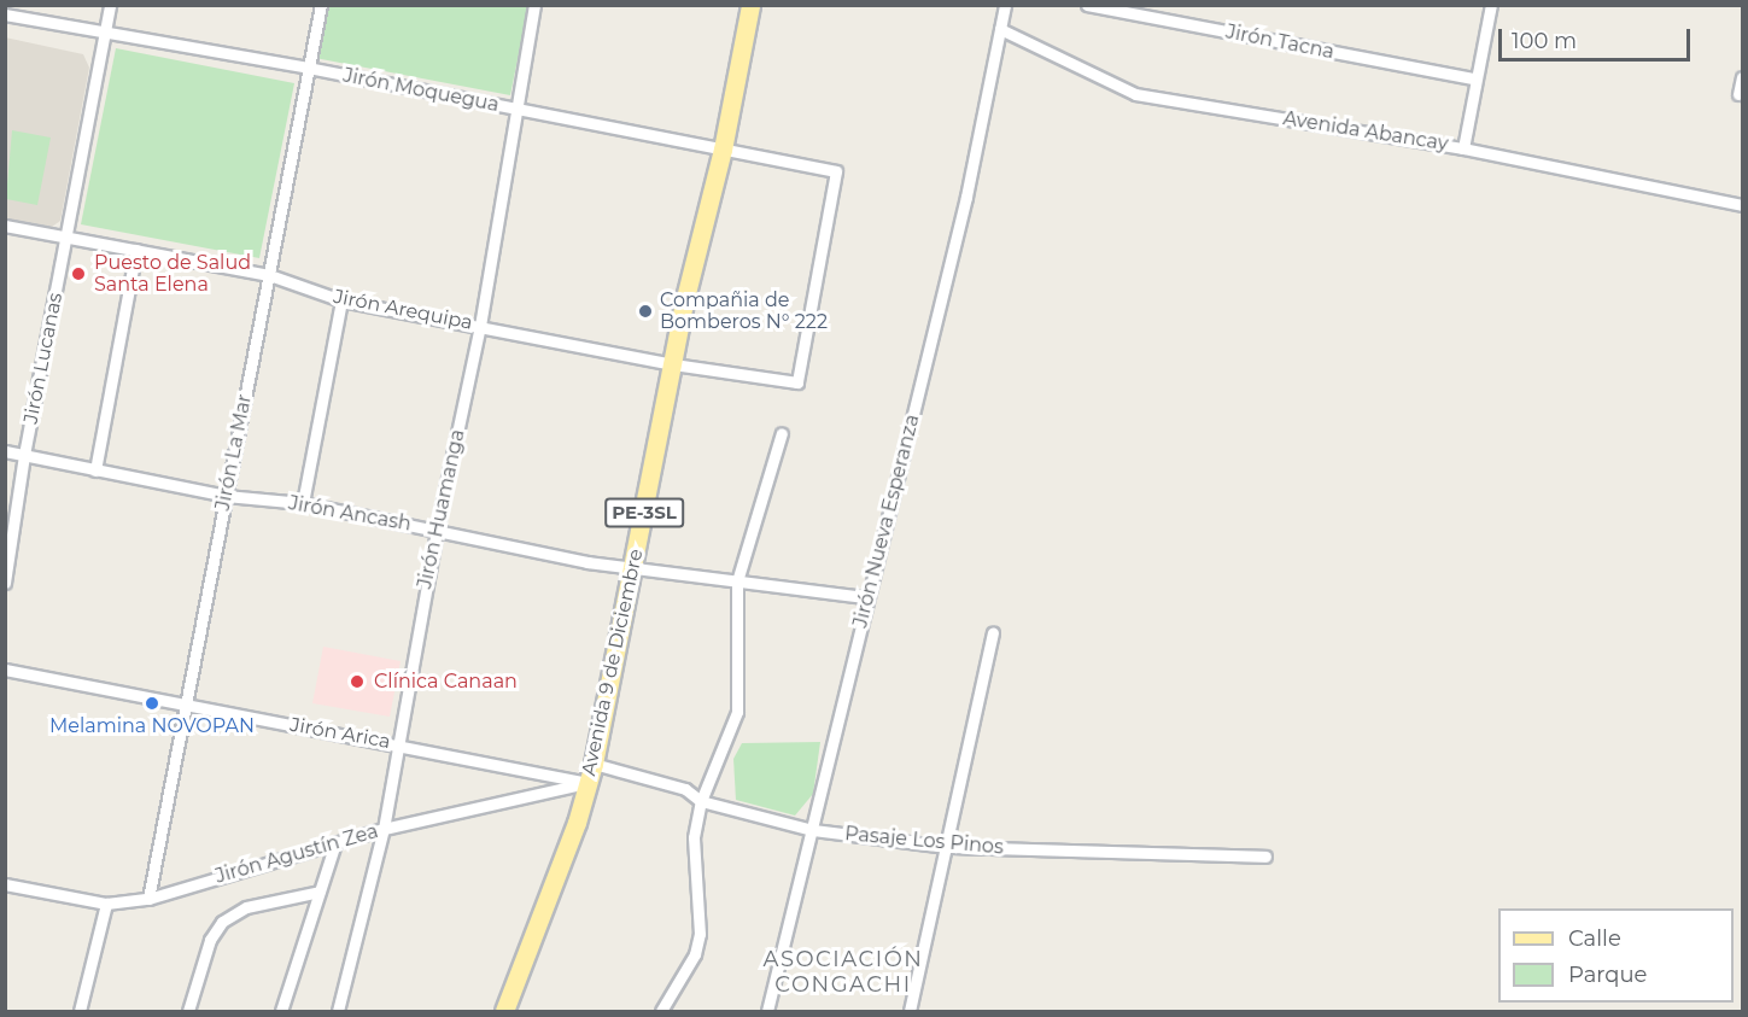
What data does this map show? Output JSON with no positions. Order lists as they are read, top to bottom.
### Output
{
  "streets": {
    "main road": ["PE-3SL", "Avenida 9 de Diciembre"],
    "street": [
      "Jirón Tacna",
      "Jirón Moquegua",
      "Avenida Abancay",
      "Jirón Arequipa",
      "Jirón Lucanas",
      "Jirón La Mar",
      "Jirón Huamanga",
      "Jirón Ancash",
      "Jirón Nueva Esperanza",
      "Jirón Arica",
      "Pasaje Los Pinos",
      "Jirón Agustín Zea"
    ]
  },
  "crossings": [
    ["Jirón Moquegua", "Jirón Arequipa"],
    ["Jirón Moquegua", "Jirón Lucanas"],
    ["Jirón Moquegua", "Jirón La Mar"],
    ["Jirón Moquegua", "Jirón Huamanga"],
    ["Jirón Moquegua", "Avenida 9 de Diciembre"],
    ["Avenida Abancay", "Jirón Nueva Esperanza"],
    ["Jirón Arequipa", "Jirón Lucanas"],
    ["Jirón Arequipa", "Jirón La Mar"],
    ["Jirón Arequipa", "Jirón Huamanga"],
    ["Jirón Arequipa", "Avenida 9 de Diciembre"],
    ["Jirón Lucanas", "Jirón Ancash"],
    ["Jirón La Mar", "Jirón Ancash"],
    ["Jirón La Mar", "Jirón Arica"],
    ["Jirón La Mar", "Jirón Agustín Zea"],
    ["Jirón Huamanga", "Jirón Ancash"],
    ["Jirón Huamanga", "Jirón Arica"],
    ["Jirón Huamanga", "Jirón Agustín Zea"],
    ["Jirón Ancash", "Jirón Nueva Esperanza"],
    ["Jirón Ancash", "Avenida 9 de Diciembre"],
    ["Jirón Nueva Esperanza", "Pasaje Los Pinos"],
    ["Avenida 9 de Diciembre", "Jirón Arica"],
    ["Avenida 9 de Diciembre", "Pasaje Los Pinos"],
    ["Avenida 9 de Diciembre", "Jirón Agustín Zea"],
    ["Jirón Arica", "Jirón Agustín Zea"]
  ],
  "districts": ["ASOCIACIÓN CONGACHI"],
  "places": [
    "Puesto de Salud Santa Elena",
    "Compañia de Bomberos N° 222",
    "Clínica Canaan",
    "Melamina NOVOPAN"
  ],
  "legend": ["Calle", "Parque"],
  "scale_bar": "100 m"
}
